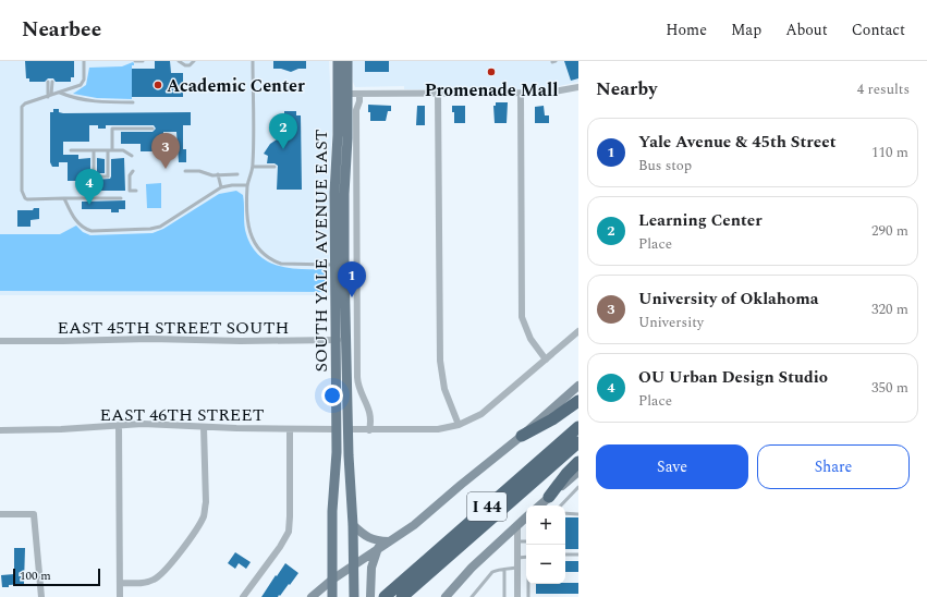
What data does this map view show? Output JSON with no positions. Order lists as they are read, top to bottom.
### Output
{
  "streets": {
    "highway": ["I 44"],
    "main road": ["SOUTH YALE AVENUE EAST"],
    "street": ["EAST 45TH STREET SOUTH", "EAST 46TH STREET"]
  },
  "crossings": [
    ["SOUTH YALE AVENUE EAST", "EAST 45TH STREET SOUTH"],
    ["SOUTH YALE AVENUE EAST", "EAST 46TH STREET"]
  ],
  "places": ["Promenade Mall", "Academic Center"],
  "scale_bar": "100 m",
  "page": {
    "header": "Nearbee",
    "nav": [
      "Home",
      "Map",
      "About",
      "Contact"
    ],
    "heading": ["Nearby", "4 results"],
    "pins": [
      "2",
      "3",
      "4",
      "1"
    ],
    "list": [
      {
        "mark": "1",
        "name": "Yale Avenue & 45th Street",
        "note": "Bus stop",
        "value": "110 m"
      },
      {
        "mark": "2",
        "name": "Learning Center",
        "note": "Place",
        "value": "290 m"
      },
      {
        "mark": "3",
        "name": "University of Oklahoma",
        "note": "University",
        "value": "320 m"
      },
      {
        "mark": "4",
        "name": "OU Urban Design Studio",
        "note": "Place",
        "value": "350 m"
      }
    ],
    "buttons": ["Save", "Share"],
    "map_buttons": ["+", "−"],
    "scale": "100 m"
  }
}
